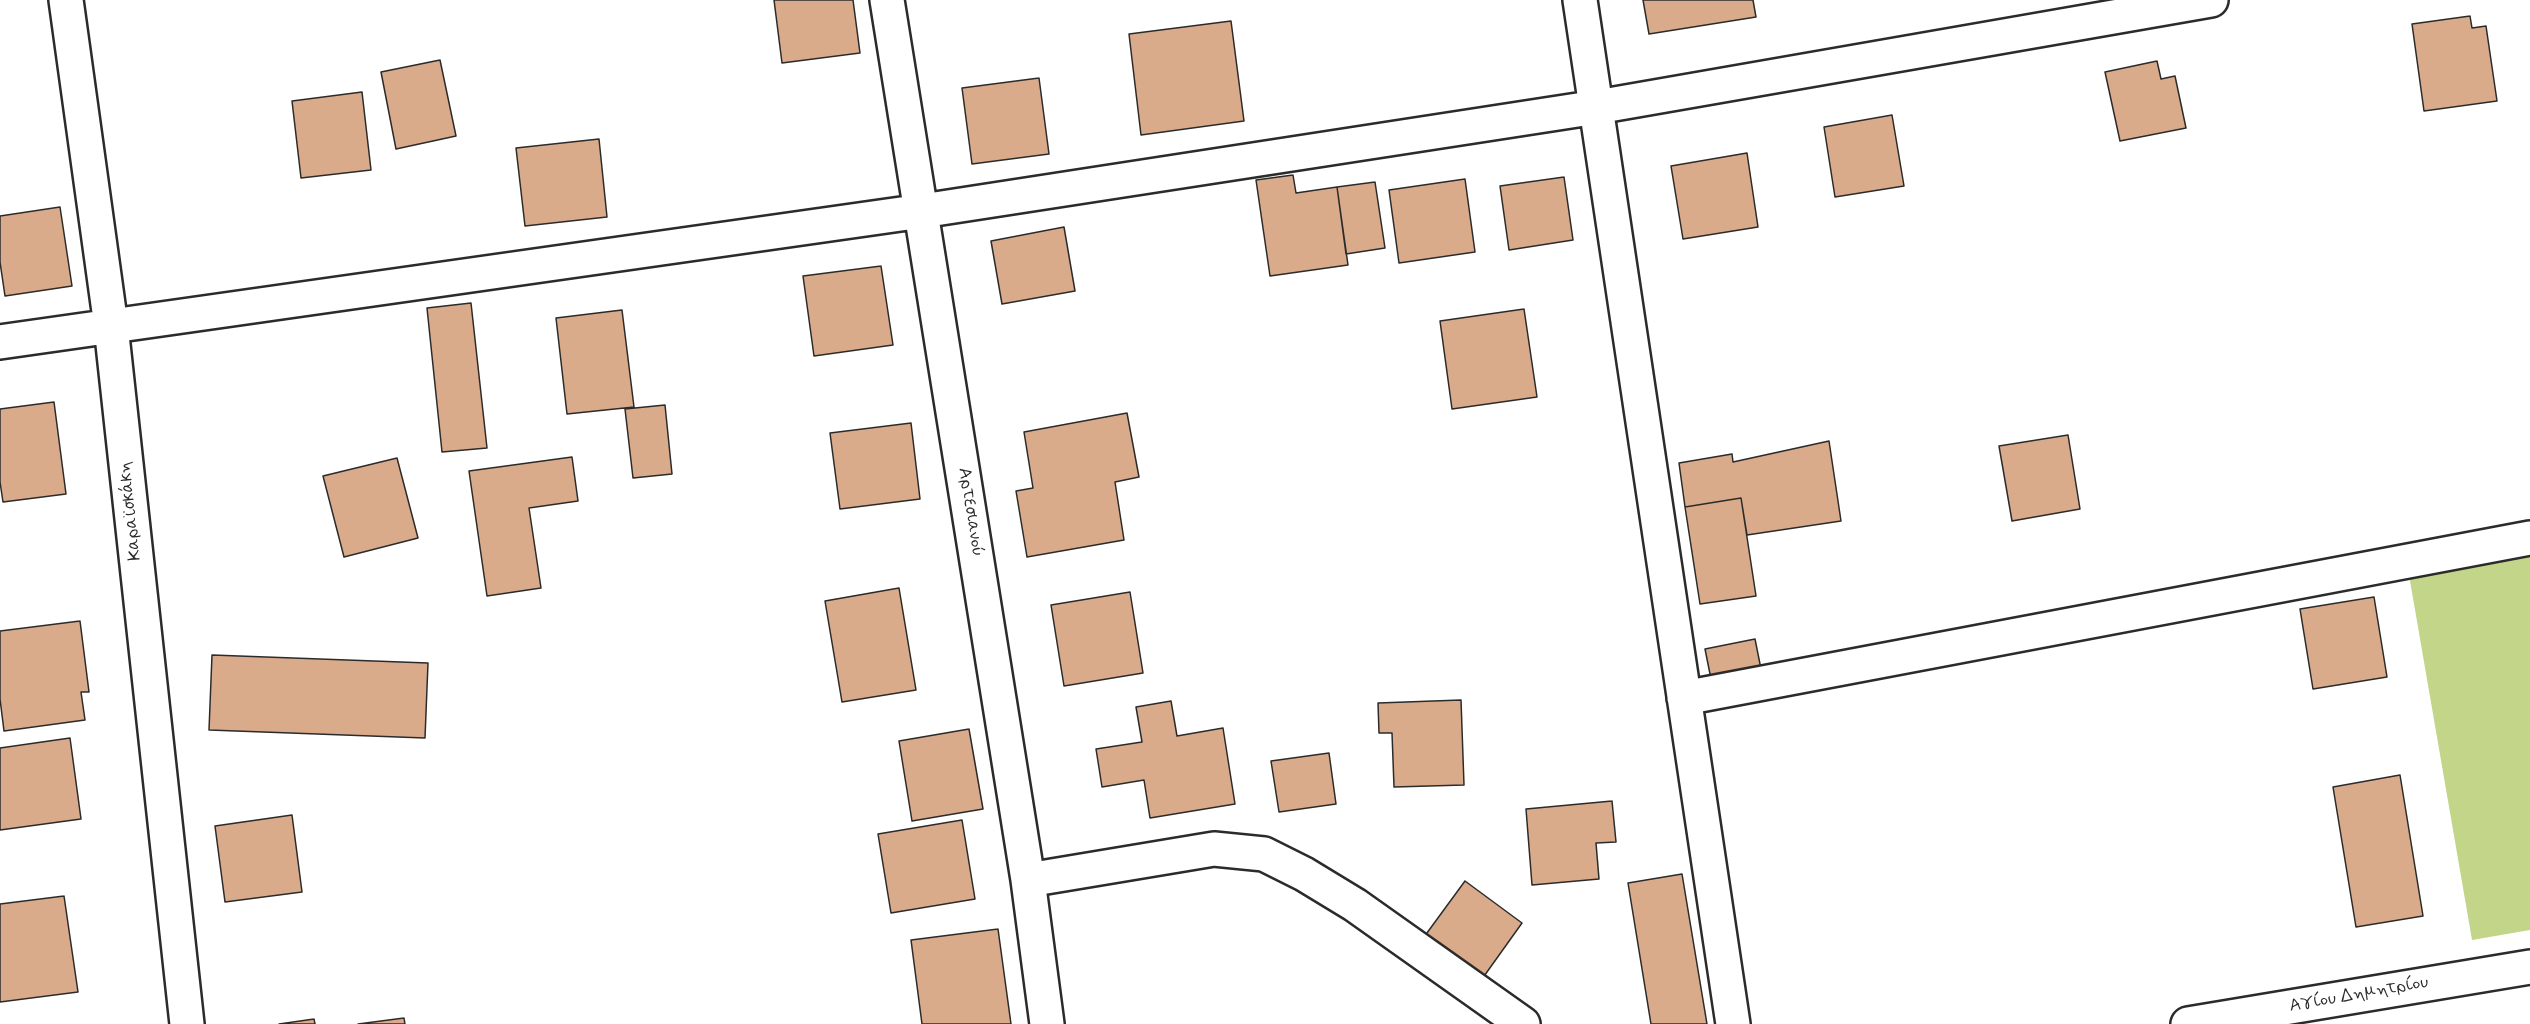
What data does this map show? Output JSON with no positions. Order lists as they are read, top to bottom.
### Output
{
  "streets": {
    "street": ["Καραϊσκάκη", "Αρτεσιανού", "Αγίου Δημητρίου"]
  }
}
